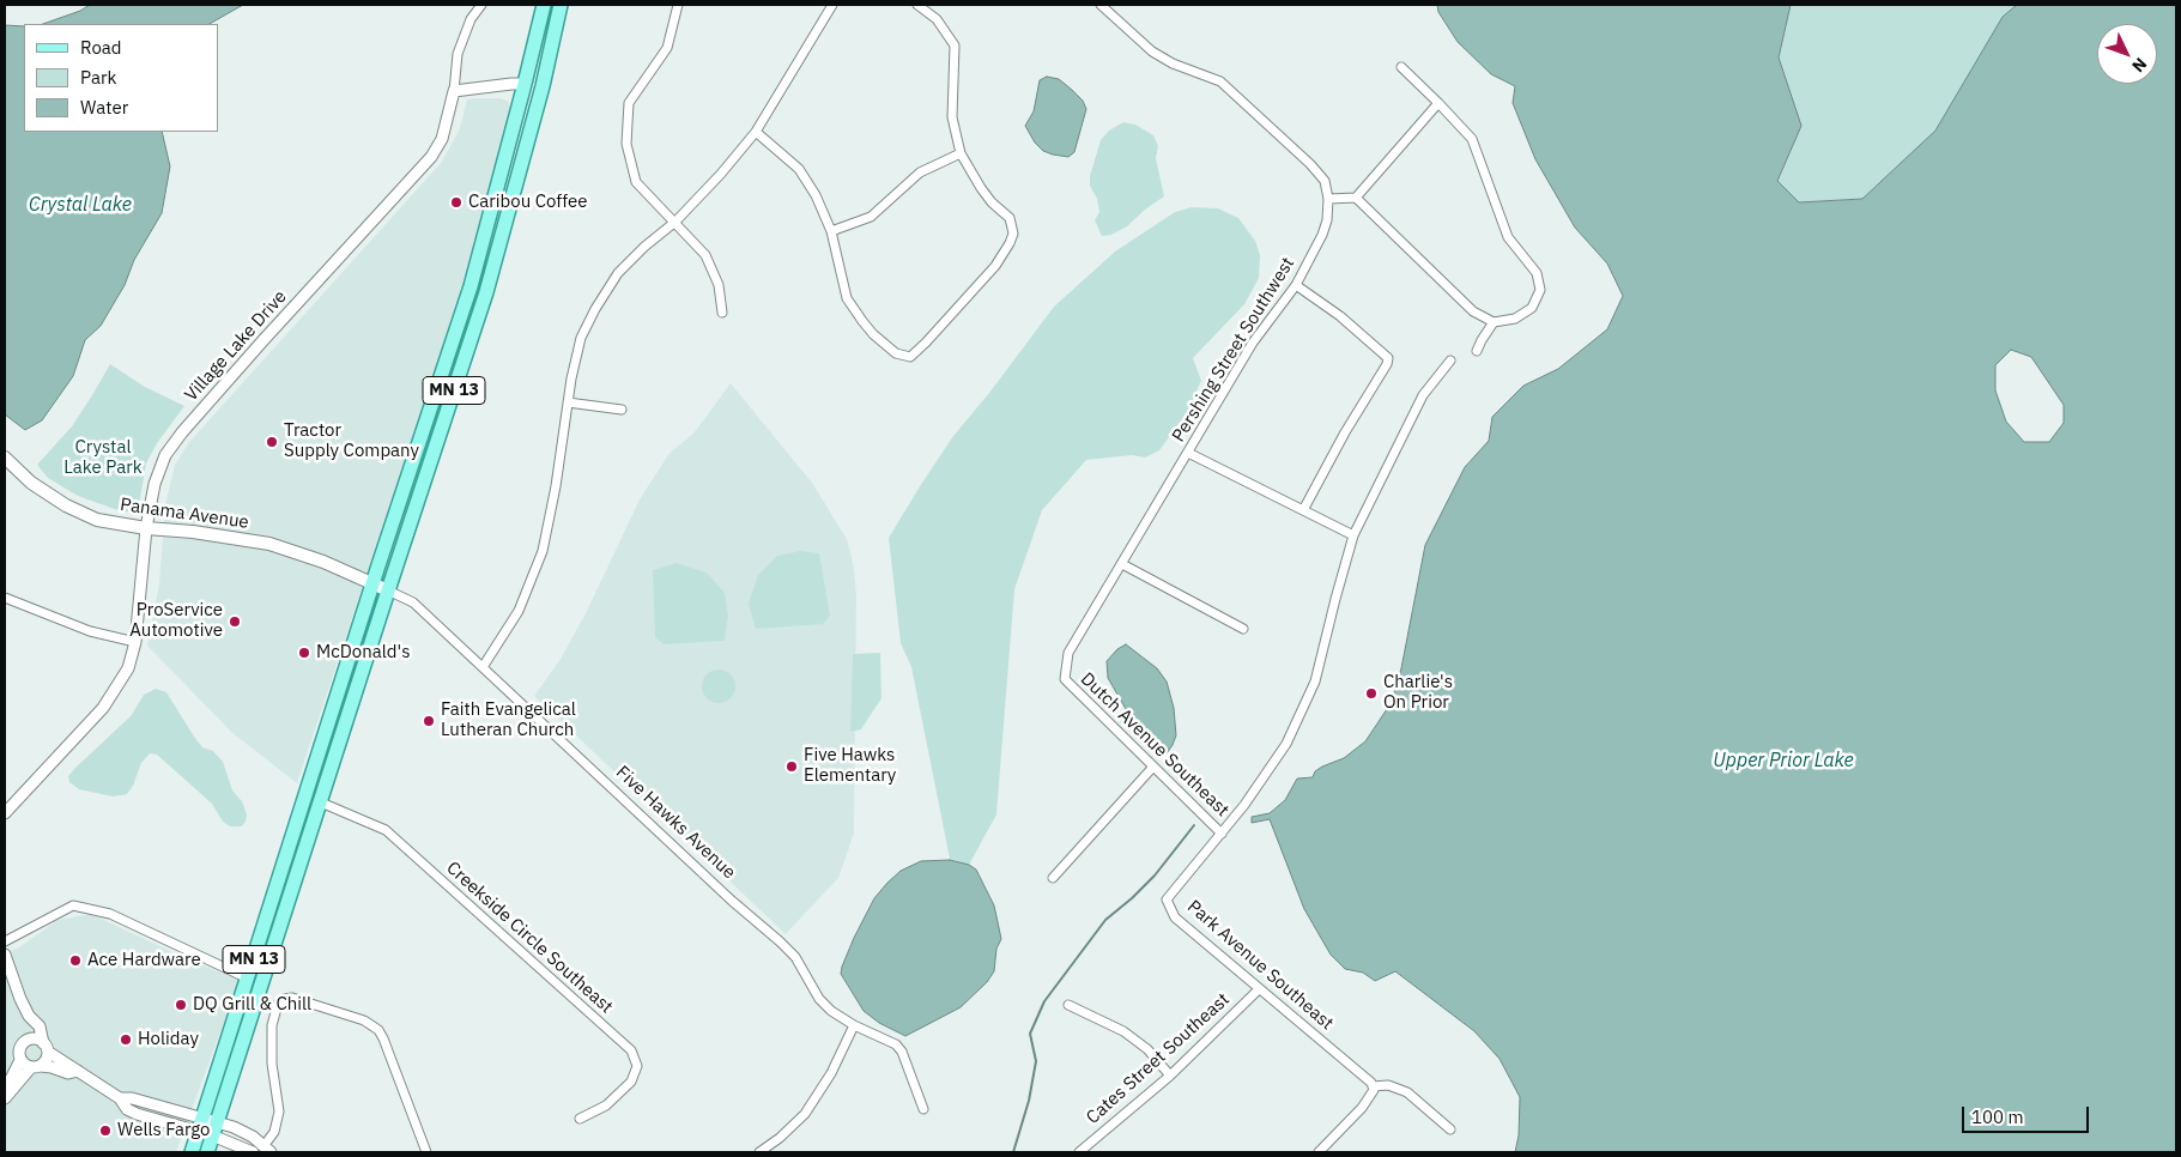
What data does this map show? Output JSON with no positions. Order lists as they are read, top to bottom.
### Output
{
  "streets": {
    "main road": ["MN 13", "Panama Avenue", "Five Hawks Avenue"],
    "street": [
      "Village Lake Drive",
      "Pershing Street Southwest",
      "Dutch Avenue Southeast",
      "Creekside Circle Southeast",
      "Park Avenue Southeast",
      "Cates Street Southeast"
    ]
  },
  "crossings": [
    ["Village Lake Drive", "Panama Avenue"],
    ["Pershing Street Southwest", "Dutch Avenue Southeast"],
    ["MN 13", "Panama Avenue"],
    ["MN 13", "Five Hawks Avenue"],
    ["MN 13", "Creekside Circle Southeast"],
    ["Panama Avenue", "Five Hawks Avenue"],
    ["Dutch Avenue Southeast", "Park Avenue Southeast"],
    ["Park Avenue Southeast", "Cates Street Southeast"]
  ],
  "water": ["Crystal Lake", "Upper Prior Lake"],
  "parks": ["Crystal Lake Park"],
  "places": [
    "Caribou Coffee",
    "Tractor Supply Company",
    "ProService Automotive",
    "McDonald's",
    "Charlie's On Prior",
    "Faith Evangelical Lutheran Church",
    "Five Hawks Elementary",
    "Ace Hardware",
    "DQ Grill & Chill",
    "Holiday",
    "Wells Fargo"
  ],
  "legend": ["Road", "Park", "Water"],
  "scale_bar": "100 m",
  "north": "bottom right"
}
